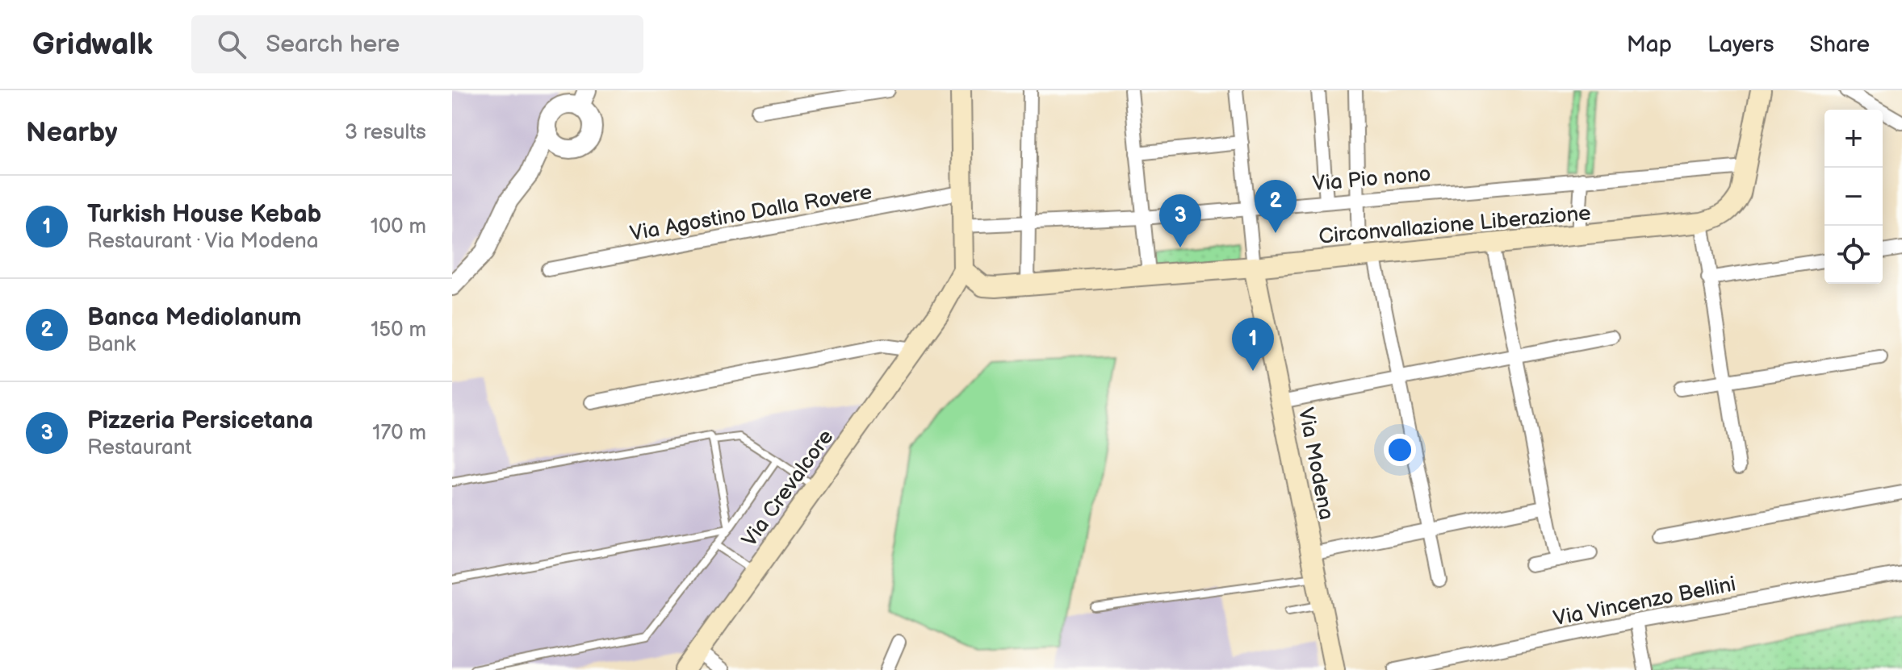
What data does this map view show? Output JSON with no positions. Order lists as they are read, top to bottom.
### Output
{
  "streets": {
    "main road": ["Circonvallazione Liberazione", "Via Modena", "Via Crevalcore"],
    "street": ["Via Pio nono", "Via Agostino Dalla Rovere", "Via Vincenzo Bellini"]
  },
  "crossings": [
    ["Via Pio nono", "Circonvallazione Liberazione"],
    ["Circonvallazione Liberazione", "Via Modena"],
    ["Circonvallazione Liberazione", "Via Crevalcore"]
  ],
  "page": {
    "header": "Gridwalk",
    "search": "Search here",
    "nav": ["Map", "Layers", "Share"],
    "heading": ["Nearby", "3 results"],
    "map_buttons": ["+", "−"],
    "list": [
      {
        "mark": "1",
        "name": "Turkish House Kebab",
        "note": "Restaurant · Via Modena",
        "value": "100 m"
      },
      {
        "mark": "2",
        "name": "Banca Mediolanum",
        "note": "Bank",
        "value": "150 m"
      },
      {
        "mark": "3",
        "name": "Pizzeria Persicetana",
        "note": "Restaurant",
        "value": "170 m"
      }
    ],
    "pins": ["2", "3", "1"]
  }
}
